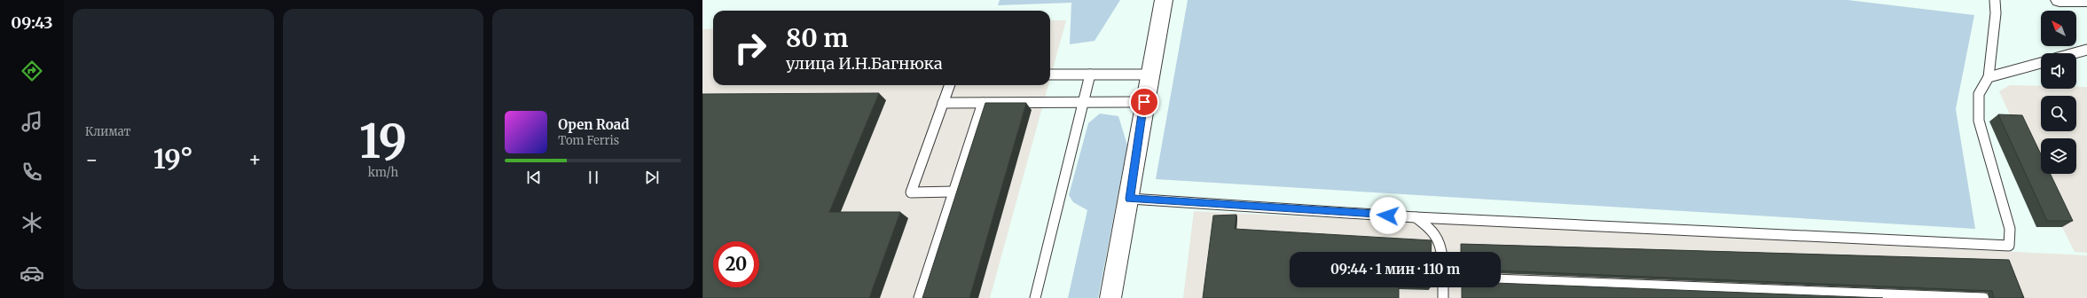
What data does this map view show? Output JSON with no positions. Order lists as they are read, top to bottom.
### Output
{
  "north": "top left",
  "page": {
    "tabs": "09:43",
    "tile": [
      "Климат",
      ["19", "km/h"]
    ],
    "turn": ["80 m", "улица И.Н.Багнюка"],
    "song": ["Open Road", "Tom Ferris"],
    "heat": ["−", "19°", "+"],
    "limit": "20",
    "trip": "09:44 · 1 мин · 110 m"
  }
}
